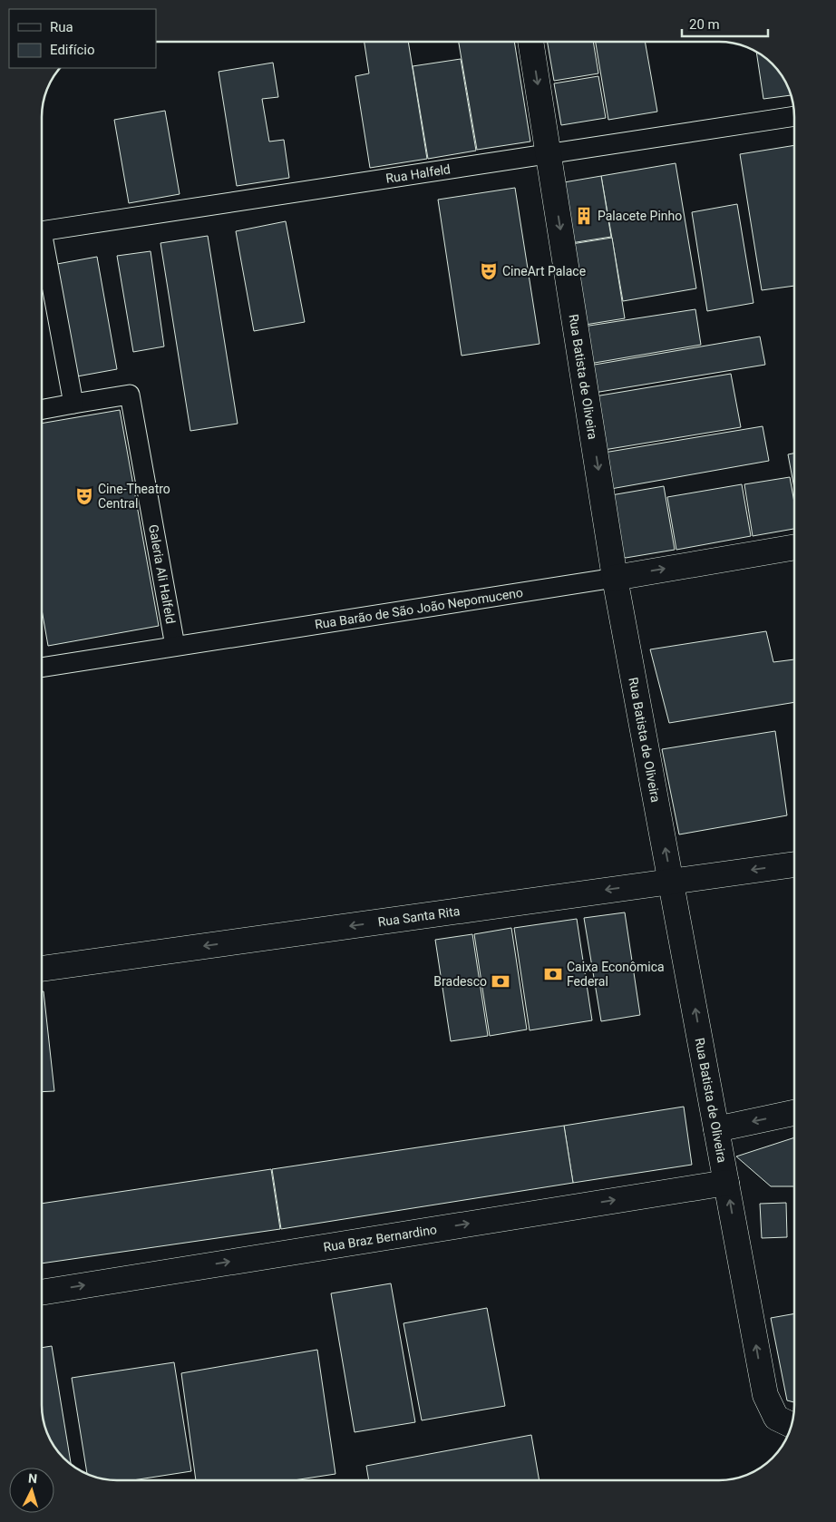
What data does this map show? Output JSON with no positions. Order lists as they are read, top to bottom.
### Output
{
  "streets": {
    "street": [
      "Rua Halfeld",
      "Rua Batista de Oliveira",
      "Galeria Ali Halfeld",
      "Rua Barão de São João Nepomuceno",
      "Rua Santa Rita",
      "Rua Braz Bernardino"
    ]
  },
  "crossings": [
    ["Rua Halfeld", "Rua Batista de Oliveira"],
    ["Rua Batista de Oliveira", "Rua Barão de São João Nepomuceno"],
    ["Rua Batista de Oliveira", "Rua Santa Rita"],
    ["Rua Batista de Oliveira", "Rua Braz Bernardino"],
    ["Galeria Ali Halfeld", "Rua Barão de São João Nepomuceno"]
  ],
  "one_way": ["Rua Santa Rita", "Rua Braz Bernardino"],
  "places": {
    "building": ["Palacete Pinho"],
    "theatre": ["CineArt Palace", "Cine-Theatro Central"],
    "bank": ["Caixa Econômica Federal", "Bradesco"]
  },
  "legend": ["Rua", "Edifício"],
  "scale_bar": "20 m",
  "north": "top"
}
